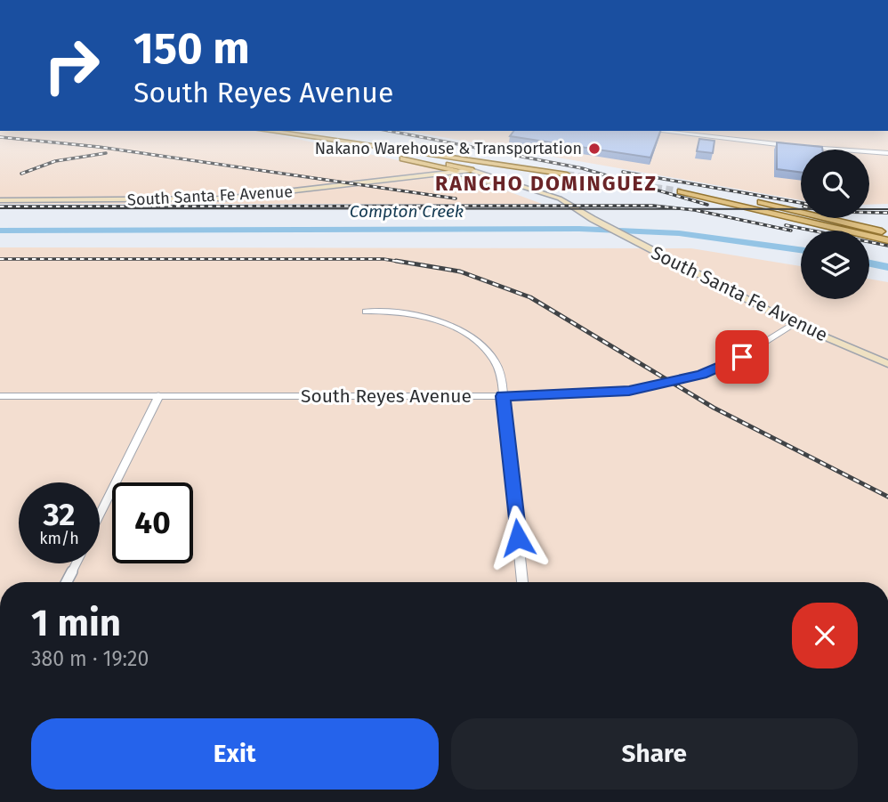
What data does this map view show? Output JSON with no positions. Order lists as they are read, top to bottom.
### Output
{
  "streets": {
    "main road": ["South Santa Fe Avenue"],
    "street": ["South Reyes Avenue"]
  },
  "crossings": [
    ["South Santa Fe Avenue", "South Reyes Avenue"]
  ],
  "districts": ["RANCHO DOMINGUEZ"],
  "water": ["Compton Creek"],
  "places": ["Nakano Warehouse & Transportation"],
  "page": {
    "turn": ["150 m", "South Reyes Avenue"],
    "speed": "32 km/h",
    "limit": "40",
    "heading": ["1 min", "380 m · 19:20"],
    "buttons": ["Exit", "Share"]
  }
}
